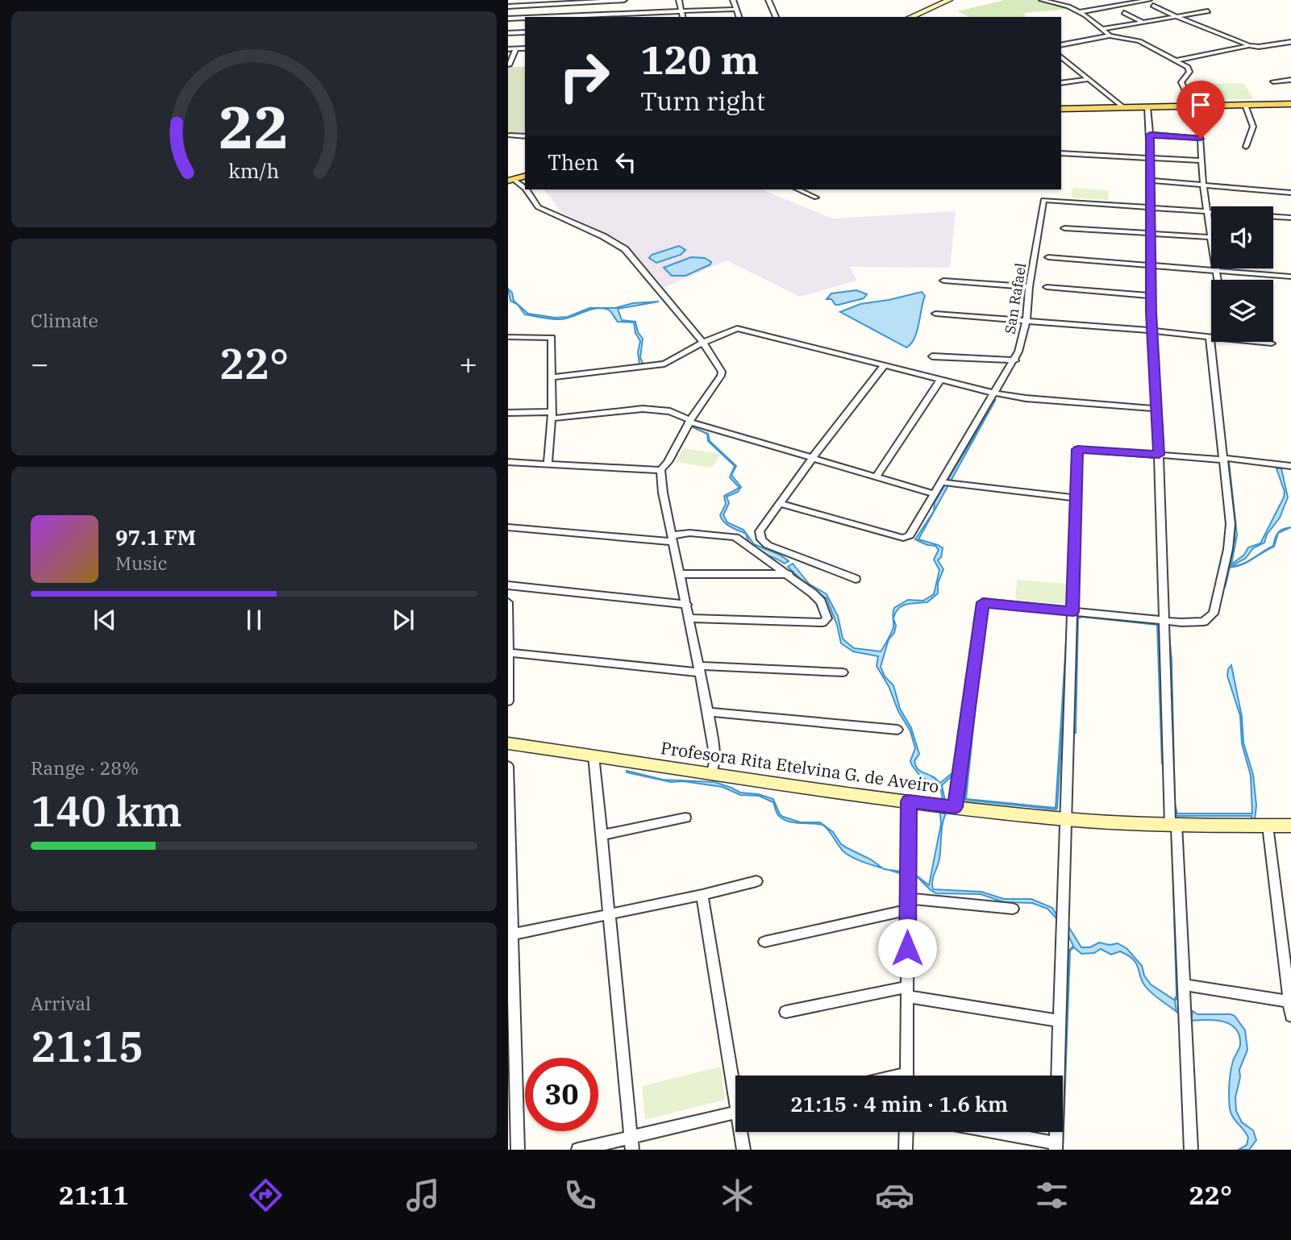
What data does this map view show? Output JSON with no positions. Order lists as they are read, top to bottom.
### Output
{
  "streets": {
    "street": ["San Rafael", "Profesora Rita Etelvina G. de Aveiro"]
  },
  "page": {
    "turn": ["120 m", "Turn right"],
    "then": "Then",
    "tile": [
      "Climate",
      ["Range · 28%", "140 km"],
      ["Arrival", "21:15"]
    ],
    "heat": ["−", "22°", "+"],
    "song": ["97.1 FM", "Music"],
    "limit": "30",
    "trip": "21:15 · 4 min · 1.6 km",
    "tabs": ["21:11", "22°"],
    "gauge": ["22", "km/h"]
  }
}
